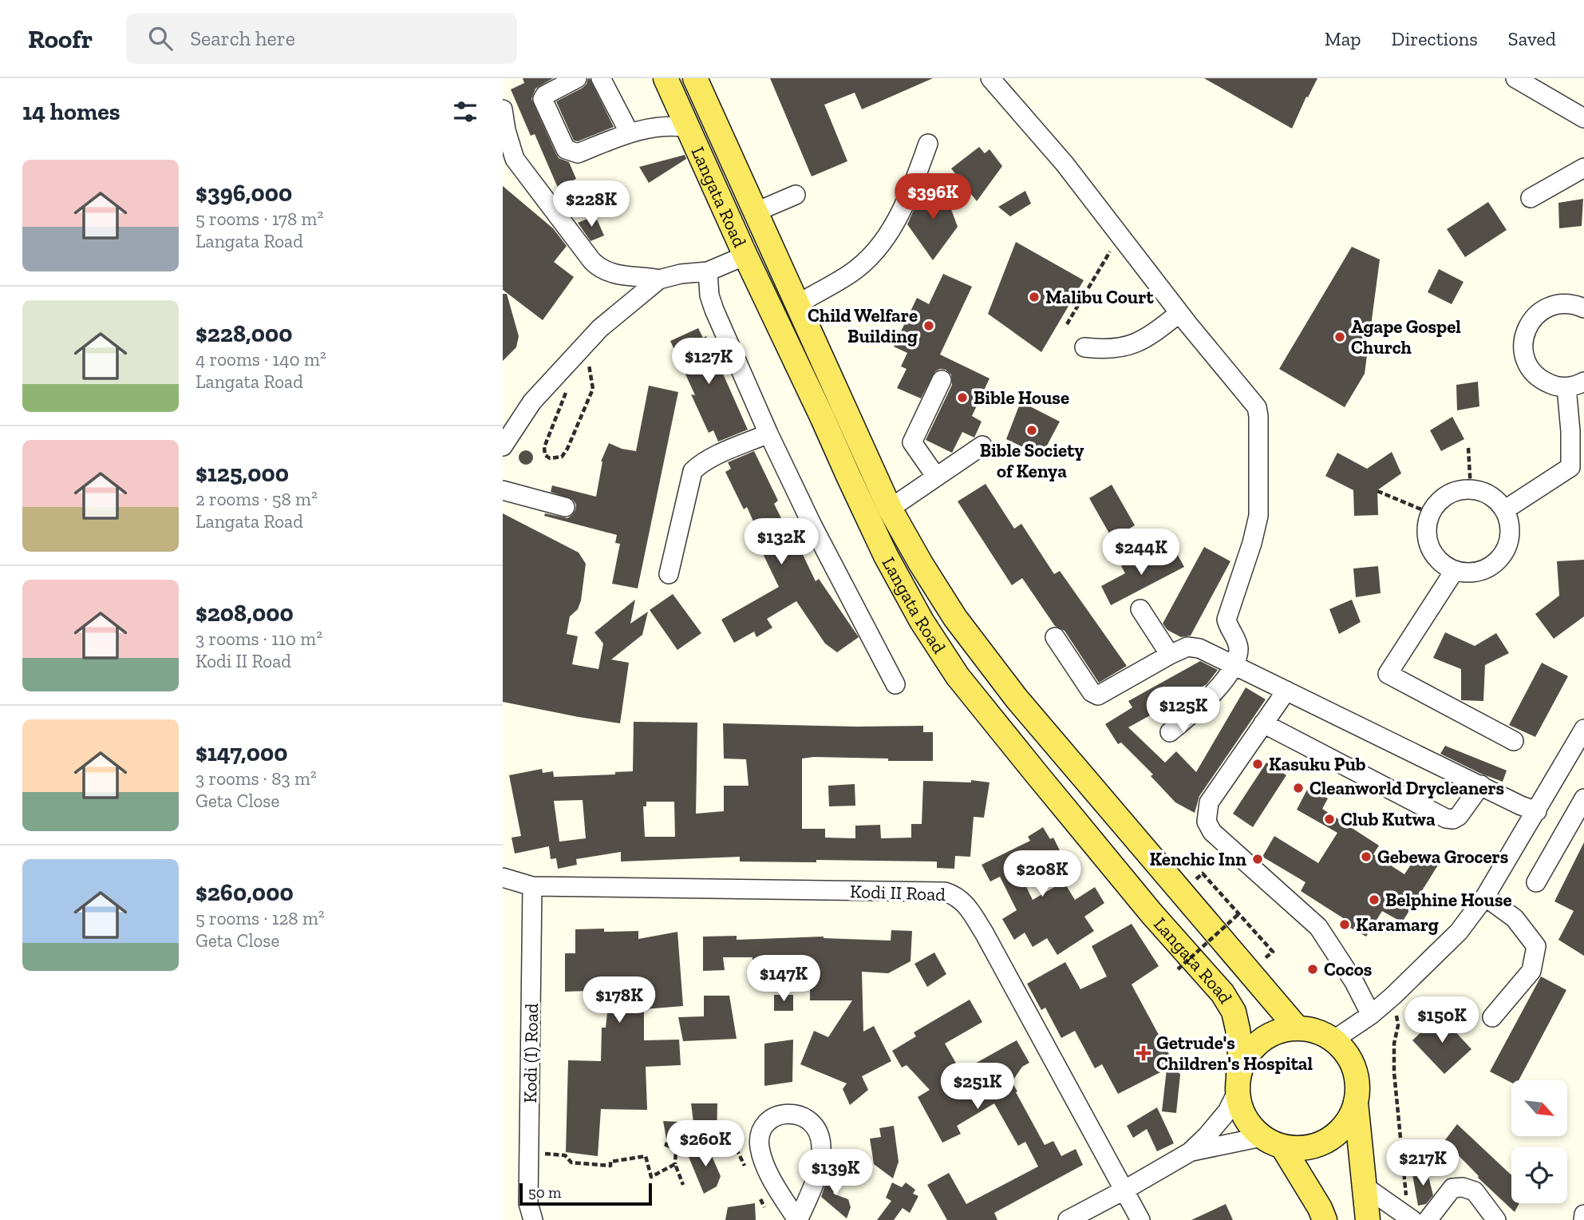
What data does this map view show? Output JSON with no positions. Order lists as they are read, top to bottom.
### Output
{
  "streets": {
    "main road": ["Langata Road"],
    "street": ["Kodi II Road", "Kodi (I) Road"]
  },
  "crossings": [
    ["Kodi II Road", "Kodi (I) Road"]
  ],
  "places": {
    "other": [
      "Malibu Court",
      "Child Welfare Building",
      "Agape Gospel Church",
      "Bible House",
      "Bible Society of Kenya",
      "Kasuku Pub",
      "Cleanworld Drycleaners",
      "Club Kutwa",
      "Gebewa Grocers",
      "Kenchic Inn",
      "Belphine House",
      "Karamarg",
      "Cocos"
    ],
    "health": ["Getrude's Children's Hospital"]
  },
  "scale_bar": "50 m",
  "north": "bottom right",
  "page": {
    "header": "Roofr",
    "search": "Search here",
    "nav": ["Map", "Directions", "Saved"],
    "heading": "14 homes",
    "list": [
      {
        "name": "$396,000",
        "note": "5 rooms · 178 m² · Langata Road"
      },
      {
        "name": "$228,000",
        "note": "4 rooms · 140 m² · Langata Road"
      },
      {
        "name": "$125,000",
        "note": "2 rooms · 58 m² · Langata Road"
      },
      {
        "name": "$208,000",
        "note": "3 rooms · 110 m² · Kodi II Road"
      },
      {
        "name": "$147,000",
        "note": "3 rooms · 83 m² · Geta Close"
      },
      {
        "name": "$260,000",
        "note": "5 rooms · 128 m² · Geta Close"
      }
    ],
    "price": [
      "$396K",
      "$228K",
      "$127K",
      "$132K",
      "$244K",
      "$125K",
      "$208K",
      "$147K",
      "$178K",
      "$150K",
      "$251K",
      "$260K",
      "$217K",
      "$139K"
    ],
    "scale": "50 m"
  }
}
